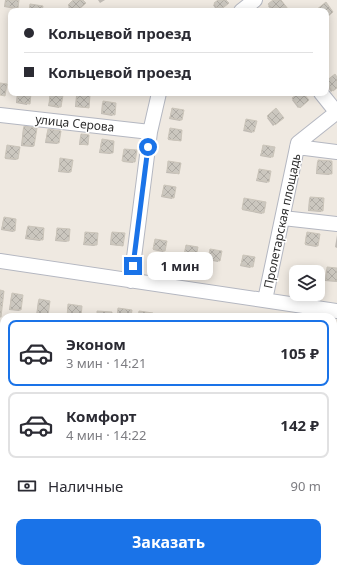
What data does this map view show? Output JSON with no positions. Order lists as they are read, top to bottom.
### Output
{
  "streets": {
    "street": ["улица Серова", "Пролетарская площадь"]
  },
  "page": {
    "banner": ["Кольцевой проезд", "Кольцевой проезд"],
    "bubble": "1 мин",
    "list": [
      {
        "name": "Эконом",
        "note": "3 мин · 14:21",
        "value": "105 ₽"
      },
      {
        "name": "Комфорт",
        "note": "4 мин · 14:22",
        "value": "142 ₽"
      }
    ],
    "pay": ["Наличные", "90 m"],
    "buttons": "Заказать"
  }
}
